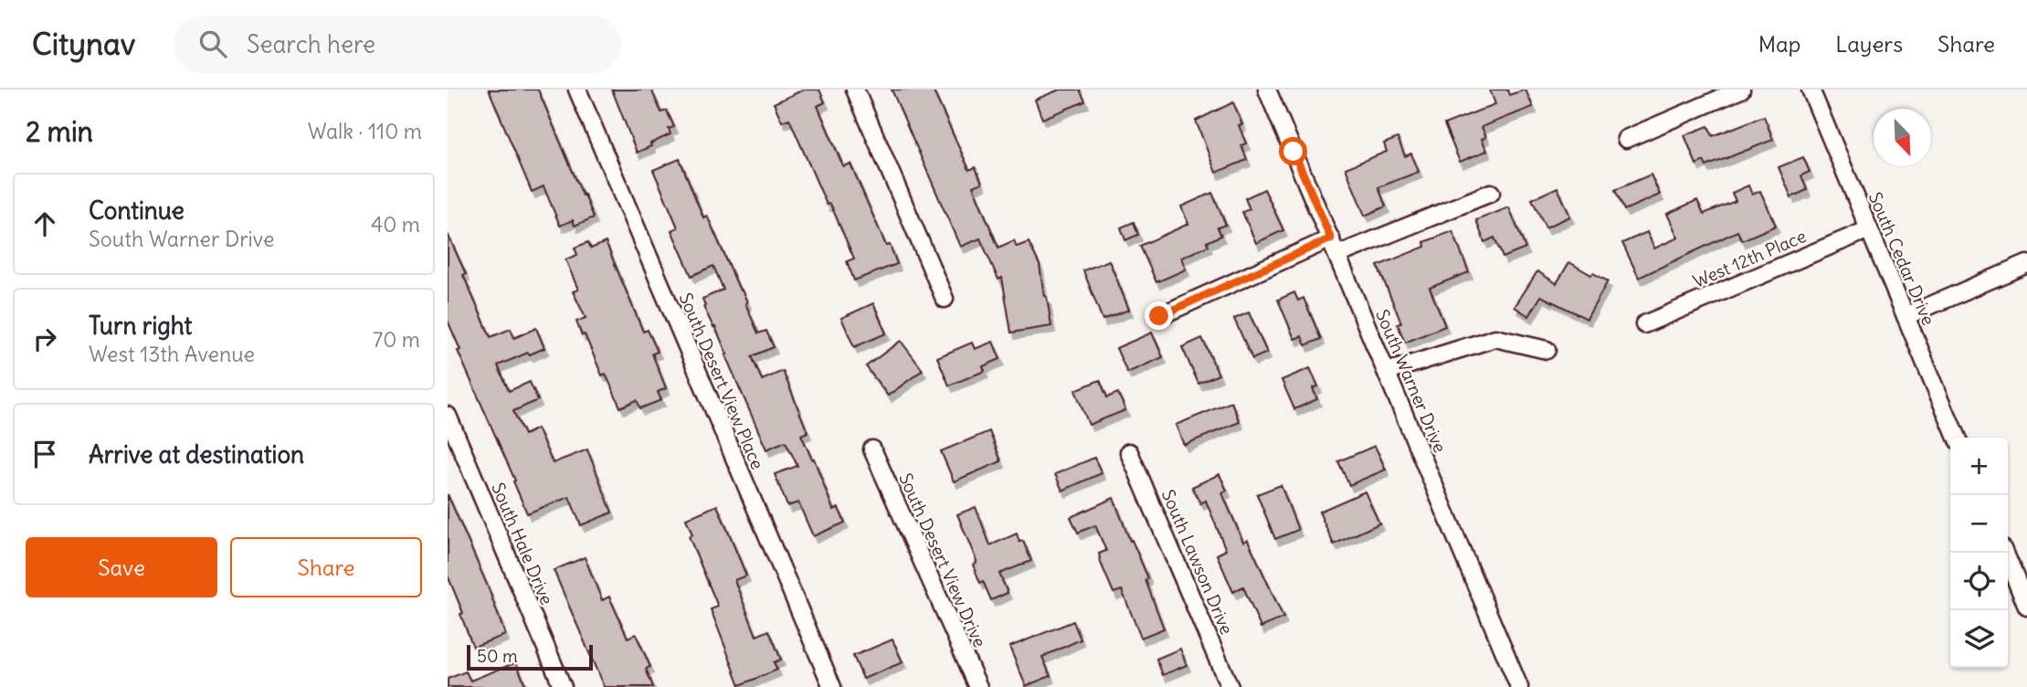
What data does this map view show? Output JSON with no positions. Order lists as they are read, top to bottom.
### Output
{
  "streets": {
    "street": [
      "West 12th Place",
      "South Cedar Drive",
      "South Desert View Place",
      "South Warner Drive",
      "South Hale Drive",
      "South Desert View Drive",
      "South Lawson Drive"
    ]
  },
  "crossings": [
    ["West 12th Place", "South Cedar Drive"]
  ],
  "scale_bar": "50 m",
  "north": "bottom right",
  "page": {
    "header": "Citynav",
    "search": "Search here",
    "nav": ["Map", "Layers", "Share"],
    "heading": ["2 min", "Walk · 110 m"],
    "list": [
      ["Continue", "South Warner Drive", "40 m"],
      ["Turn right", "West 13th Avenue", "70 m"],
      "Arrive at destination"
    ],
    "map_buttons": ["+", "−"],
    "buttons": ["Save", "Share"],
    "scale": "50 m"
  }
}
